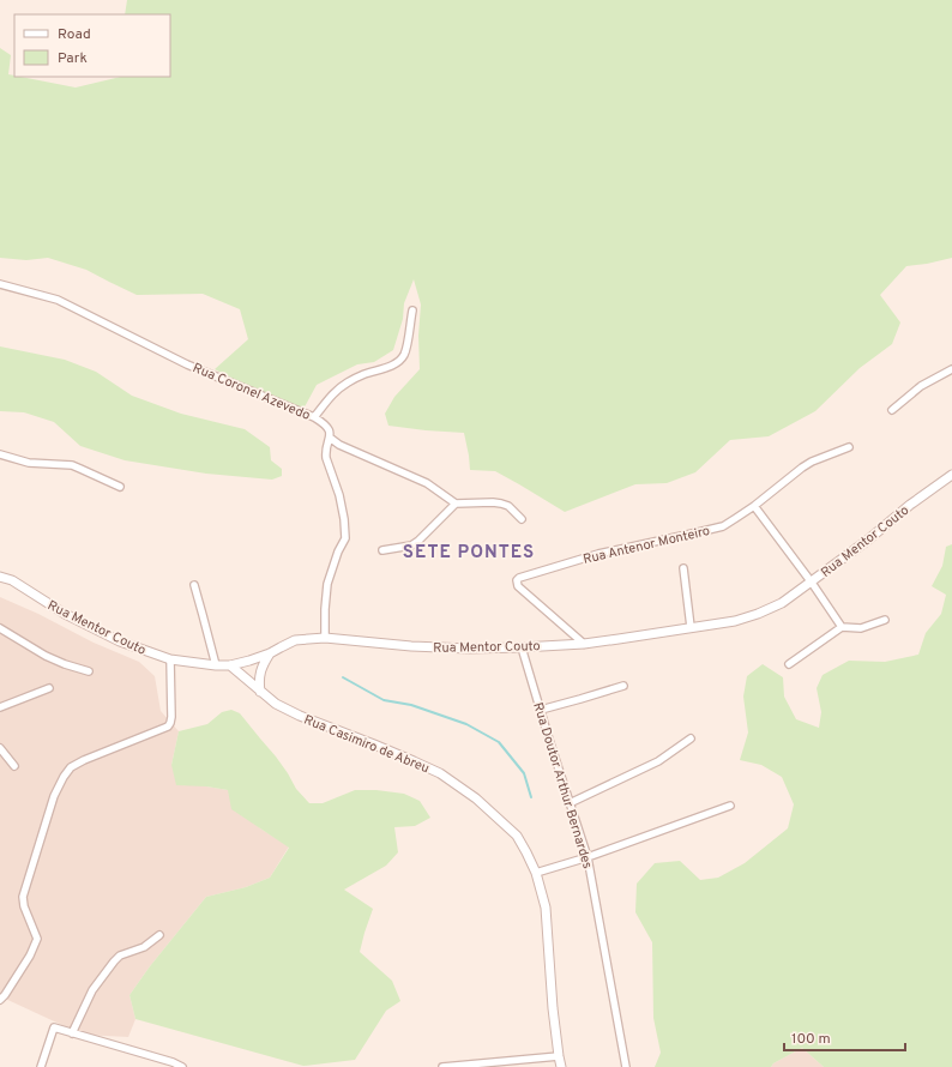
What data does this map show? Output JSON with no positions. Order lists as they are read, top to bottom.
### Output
{
  "streets": {
    "street": [
      "Rua Coronel Azevedo",
      "Rua Mentor Couto",
      "Rua Antenor Monteiro",
      "Rua Casimiro de Abreu",
      "Rua Doutor Arthur Bernardes"
    ]
  },
  "crossings": [
    ["Rua Mentor Couto", "Rua Antenor Monteiro"],
    ["Rua Mentor Couto", "Rua Casimiro de Abreu"],
    ["Rua Mentor Couto", "Rua Doutor Arthur Bernardes"]
  ],
  "districts": ["SETE PONTES"],
  "legend": ["Road", "Park"],
  "scale_bar": "100 m"
}
